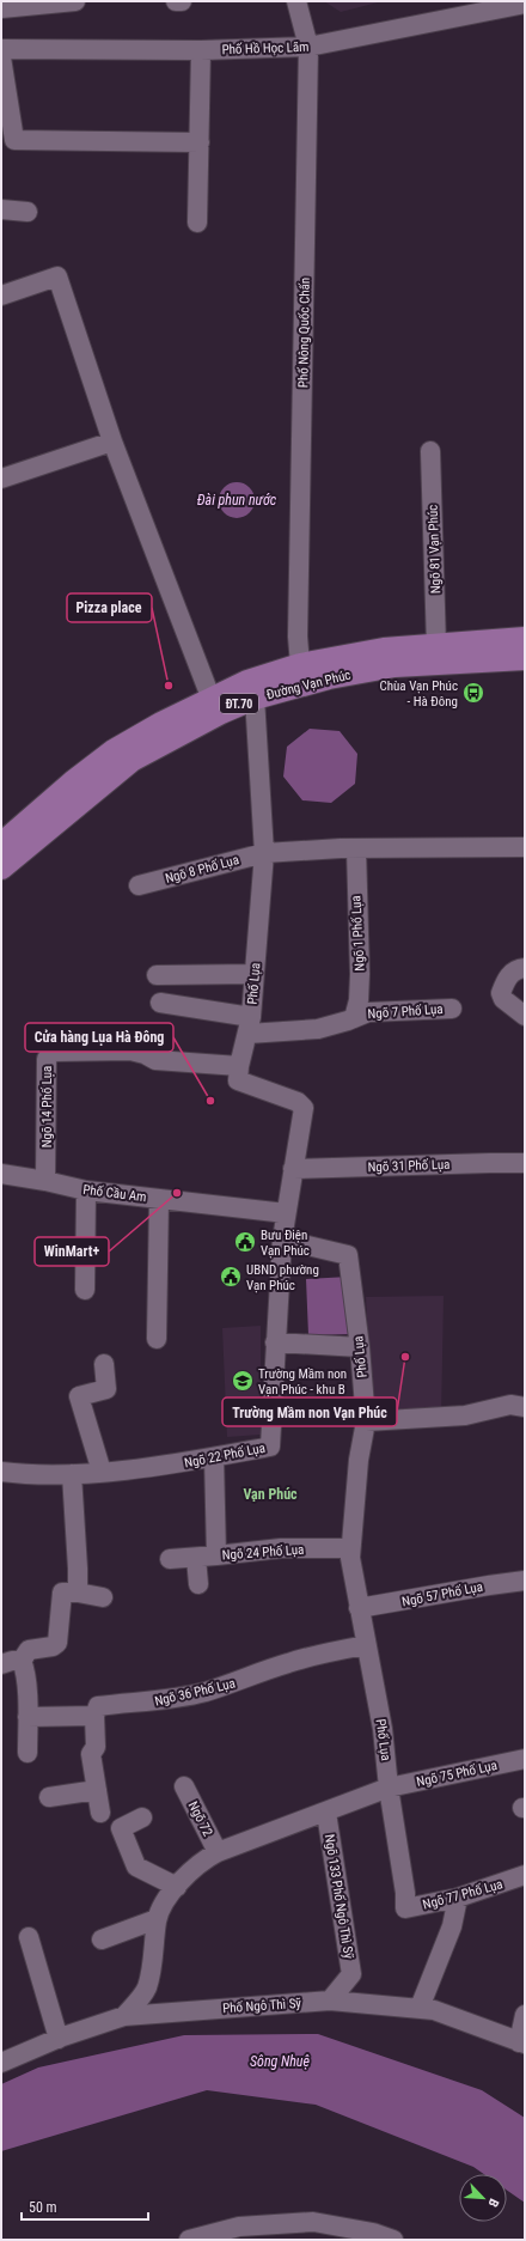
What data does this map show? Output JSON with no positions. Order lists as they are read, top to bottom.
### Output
{
  "streets": {
    "main road": ["Đường Vạn Phúc", "ĐT.70"],
    "street": [
      "Phố Hồ Học Lãm",
      "Phố Nông Quốc Chấn",
      "Ngõ 81 Vạn Phúc",
      "Ngõ 8 Phố Lụa",
      "Ngõ 1 Phố Lụa",
      "Phố Lụa",
      "Ngõ 7 Phố Lụa",
      "Ngõ 14 Phố Lụa",
      "Ngõ 31 Phố Lụa",
      "Phố Cầu Am",
      "Ngõ 22 Phố Lụa",
      "Ngõ 24 Phố Lụa",
      "Ngõ 57 Phố Lụa",
      "Ngõ 36 Phố Lụa",
      "Ngõ 75 Phố Lụa",
      "Ngõ 72",
      "Ngõ 77 Phố Lụa",
      "Ngõ 133 Phố Ngô Thì Sỹ",
      "Phố Ngô Thì Sỹ"
    ]
  },
  "crossings": [
    ["Phố Hồ Học Lãm", "Phố Nông Quốc Chấn"],
    ["Phố Nông Quốc Chấn", "Đường Vạn Phúc"],
    ["Ngõ 81 Vạn Phúc", "Đường Vạn Phúc"],
    ["Đường Vạn Phúc", "Phố Lụa"],
    ["Ngõ 8 Phố Lụa", "Ngõ 1 Phố Lụa"],
    ["Ngõ 8 Phố Lụa", "Phố Lụa"],
    ["Ngõ 1 Phố Lụa", "Ngõ 7 Phố Lụa"],
    ["Phố Lụa", "Ngõ 7 Phố Lụa"],
    ["Phố Lụa", "Ngõ 14 Phố Lụa"],
    ["Phố Lụa", "Ngõ 22 Phố Lụa"],
    ["Phố Lụa", "Ngõ 24 Phố Lụa"],
    ["Phố Lụa", "Ngõ 57 Phố Lụa"],
    ["Phố Lụa", "Ngõ 36 Phố Lụa"],
    ["Phố Lụa", "Ngõ 75 Phố Lụa"],
    ["Phố Lụa", "Ngõ 77 Phố Lụa"],
    ["Ngõ 14 Phố Lụa", "Phố Cầu Am"],
    ["Ngõ 22 Phố Lụa", "Ngõ 24 Phố Lụa"],
    ["Ngõ 75 Phố Lụa", "Ngõ 77 Phố Lụa"],
    ["Ngõ 133 Phố Ngô Thì Sỹ", "Phố Ngô Thì Sỹ"]
  ],
  "districts": ["Vạn Phúc"],
  "water": ["Đài phun nước", "Sông Nhuệ"],
  "places": {
    "other": [
      "Pizza place",
      "Cửa hàng Lụa Hà Đông",
      "WinMart+",
      "Trường Mầm non Vạn Phúc"
    ],
    "bus stop": ["Chùa Vạn Phúc - Hà Đông"],
    "public building": ["Bưu Điện Vạn Phúc", "UBND phường Vạn Phúc"],
    "school or university": ["Trường Mầm non Vạn Phúc - khu B"]
  },
  "scale_bar": "50 m",
  "north": "bottom right"
}
